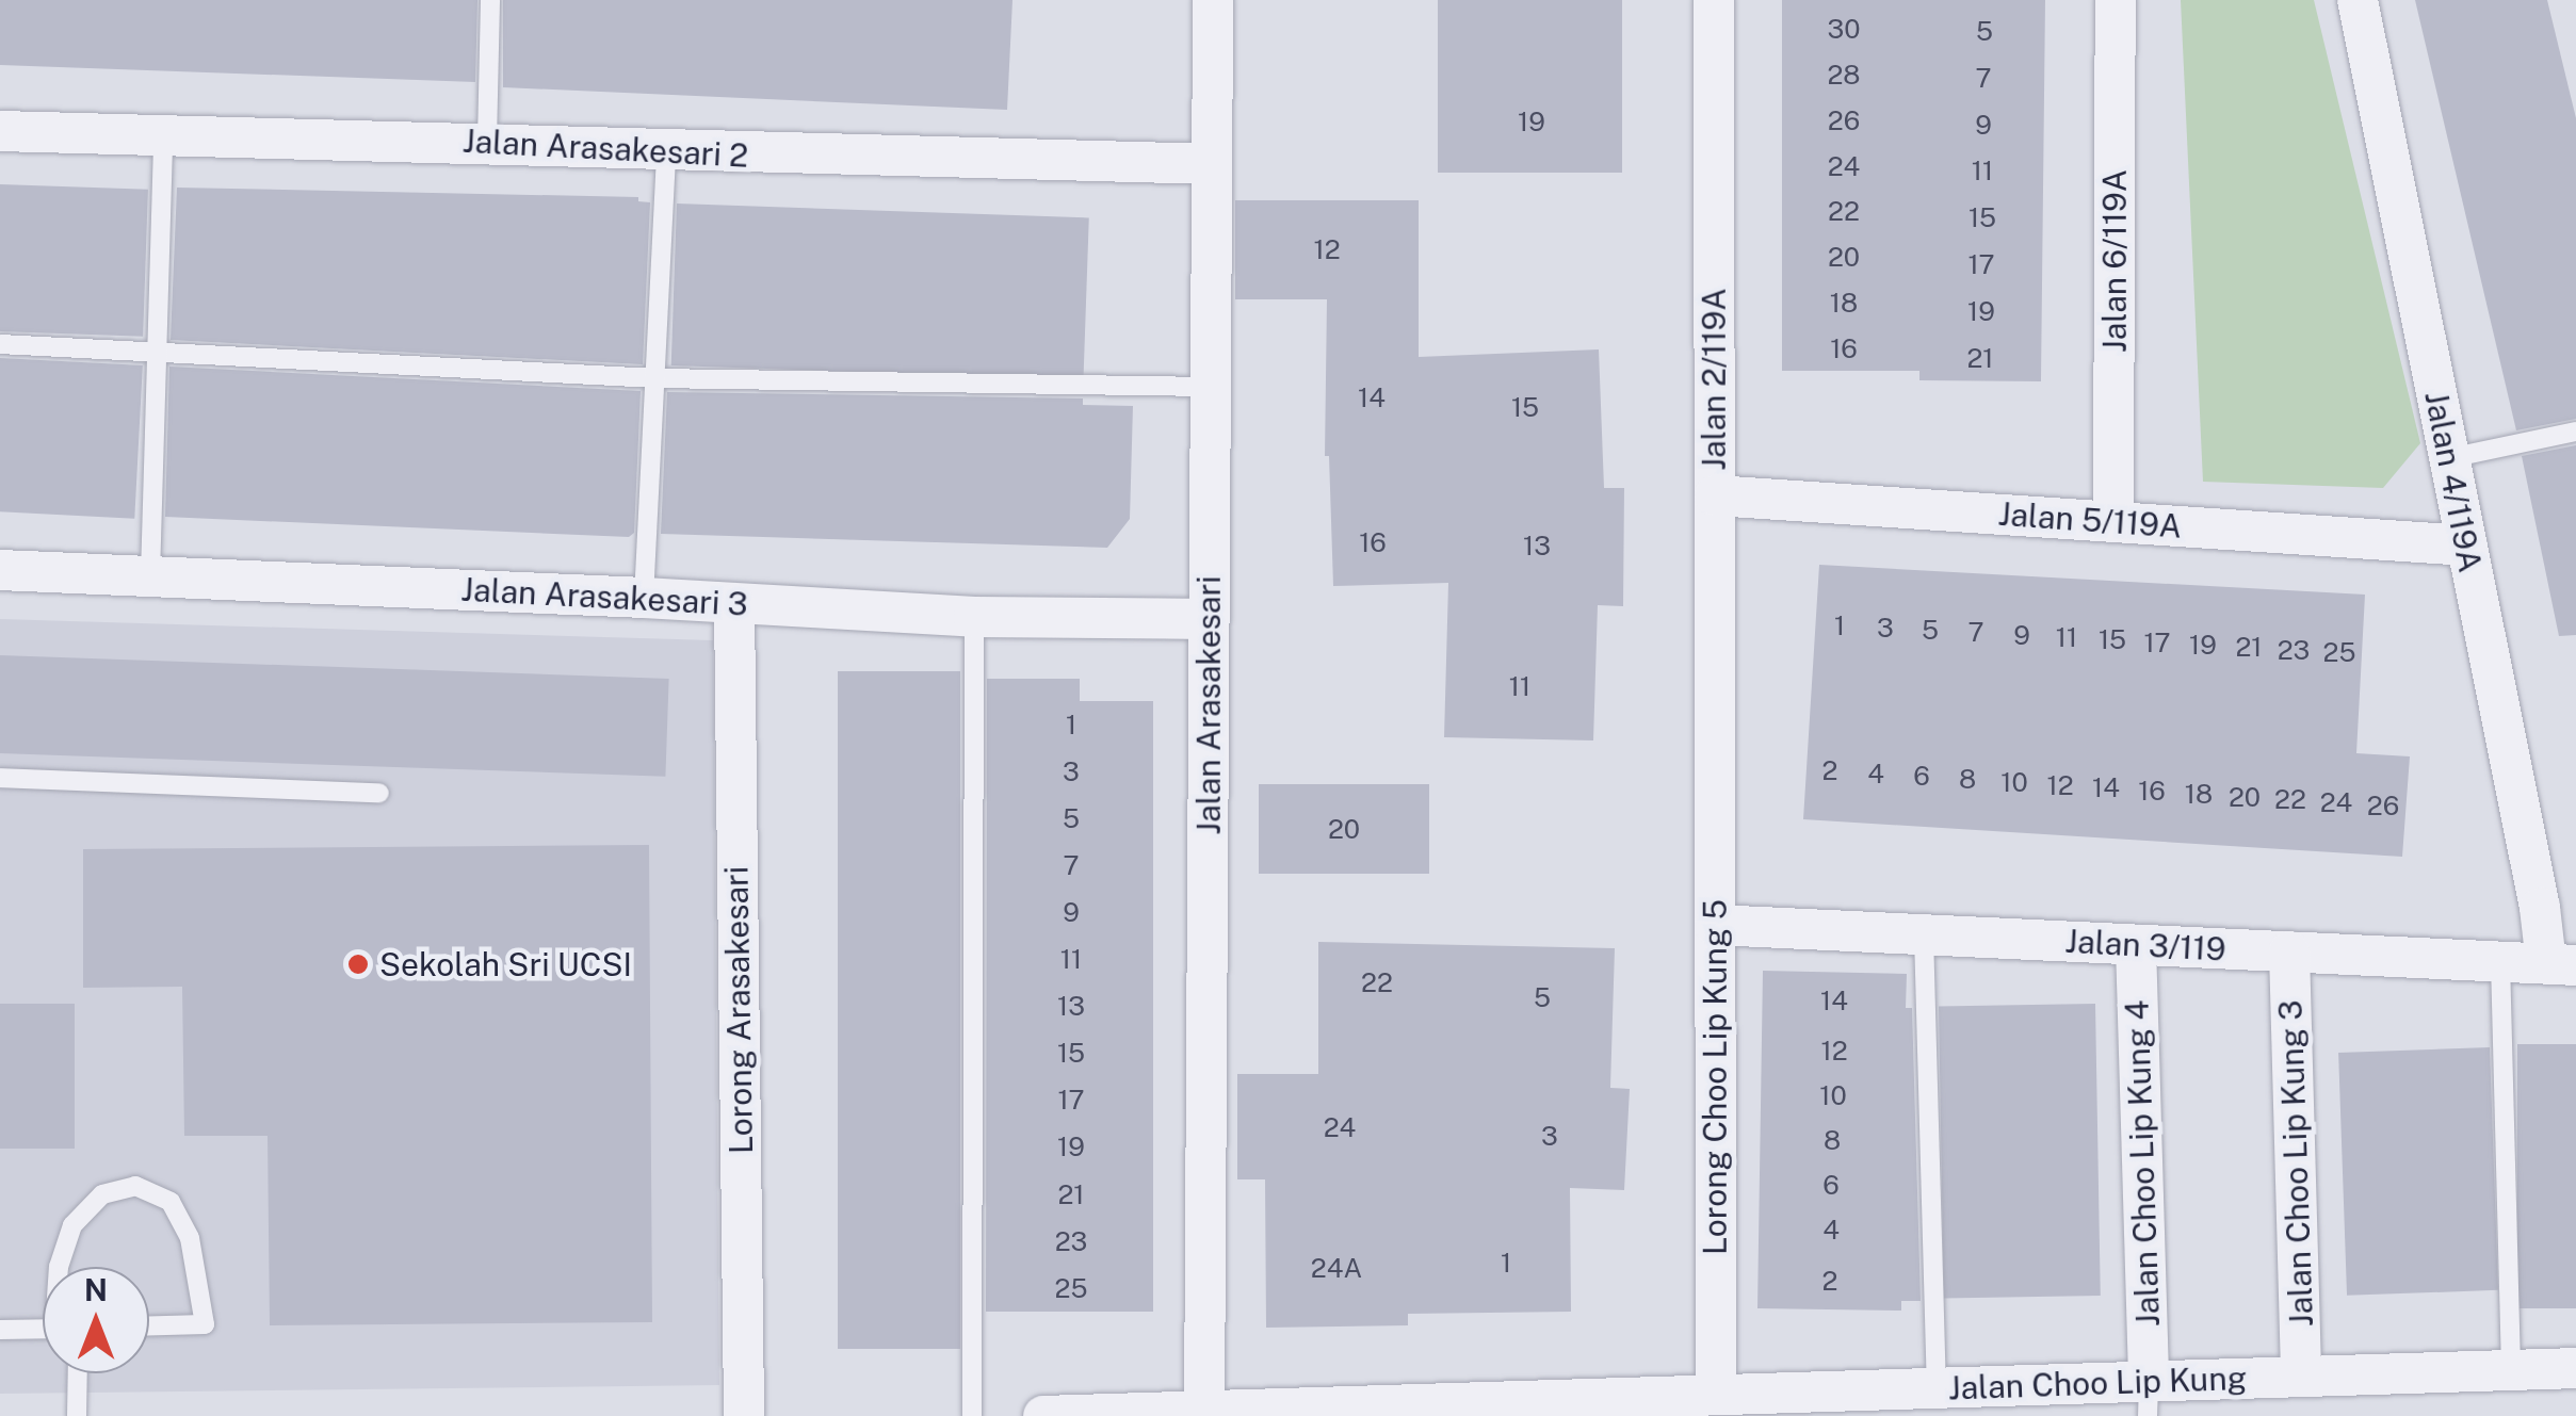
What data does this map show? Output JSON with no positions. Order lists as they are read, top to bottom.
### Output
{
  "streets": {
    "street": [
      "Jalan Arasakesari 2",
      "Jalan 6/119A",
      "Jalan 2/119A",
      "Jalan 4/119A",
      "Jalan 5/119A",
      "Jalan Arasakesari 3",
      "Jalan Arasakesari",
      "Jalan 3/119",
      "Lorong Arasakesari",
      "Lorong Choo Lip Kung 5",
      "Jalan Choo Lip Kung 4",
      "Jalan Choo Lip Kung 3",
      "Jalan Choo Lip Kung"
    ]
  },
  "crossings": [
    ["Jalan Arasakesari 2", "Jalan Arasakesari"],
    ["Jalan 6/119A", "Jalan 5/119A"],
    ["Jalan 2/119A", "Jalan 5/119A"],
    ["Jalan 2/119A", "Lorong Choo Lip Kung 5"],
    ["Jalan 4/119A", "Jalan 5/119A"],
    ["Jalan 4/119A", "Jalan 3/119"],
    ["Jalan Arasakesari 3", "Jalan Arasakesari"],
    ["Jalan Arasakesari 3", "Lorong Arasakesari"],
    ["Jalan Arasakesari", "Jalan Choo Lip Kung"],
    ["Jalan 3/119", "Lorong Choo Lip Kung 5"],
    ["Jalan 3/119", "Jalan Choo Lip Kung 4"],
    ["Jalan 3/119", "Jalan Choo Lip Kung 3"],
    ["Lorong Choo Lip Kung 5", "Jalan Choo Lip Kung"],
    ["Jalan Choo Lip Kung 4", "Jalan Choo Lip Kung"],
    ["Jalan Choo Lip Kung 3", "Jalan Choo Lip Kung"]
  ],
  "places": ["Sekolah Sri UCSI"],
  "house_numbers": [
    "30",
    "5",
    "28",
    "7",
    "26",
    "19",
    "9",
    "24",
    "11",
    "22",
    "15",
    "12",
    "20",
    "17",
    "18",
    "19",
    "16",
    "21",
    "14",
    "15",
    "16",
    "13",
    "1",
    "3",
    "5",
    "7",
    "9",
    "11",
    "15",
    "17",
    "19",
    "21",
    "23",
    "25",
    "11",
    "1",
    "2",
    "3",
    "4",
    "6",
    "8",
    "10",
    "12",
    "14",
    "16",
    "18",
    "20",
    "22",
    "24",
    "26",
    "5",
    "20",
    "7",
    "9",
    "11",
    "22",
    "5",
    "14",
    "13",
    "12",
    "15",
    "10",
    "17",
    "24",
    "3",
    "8",
    "19",
    "6",
    "21",
    "4",
    "23",
    "1",
    "24A",
    "2",
    "25"
  ],
  "north": "top"
}
